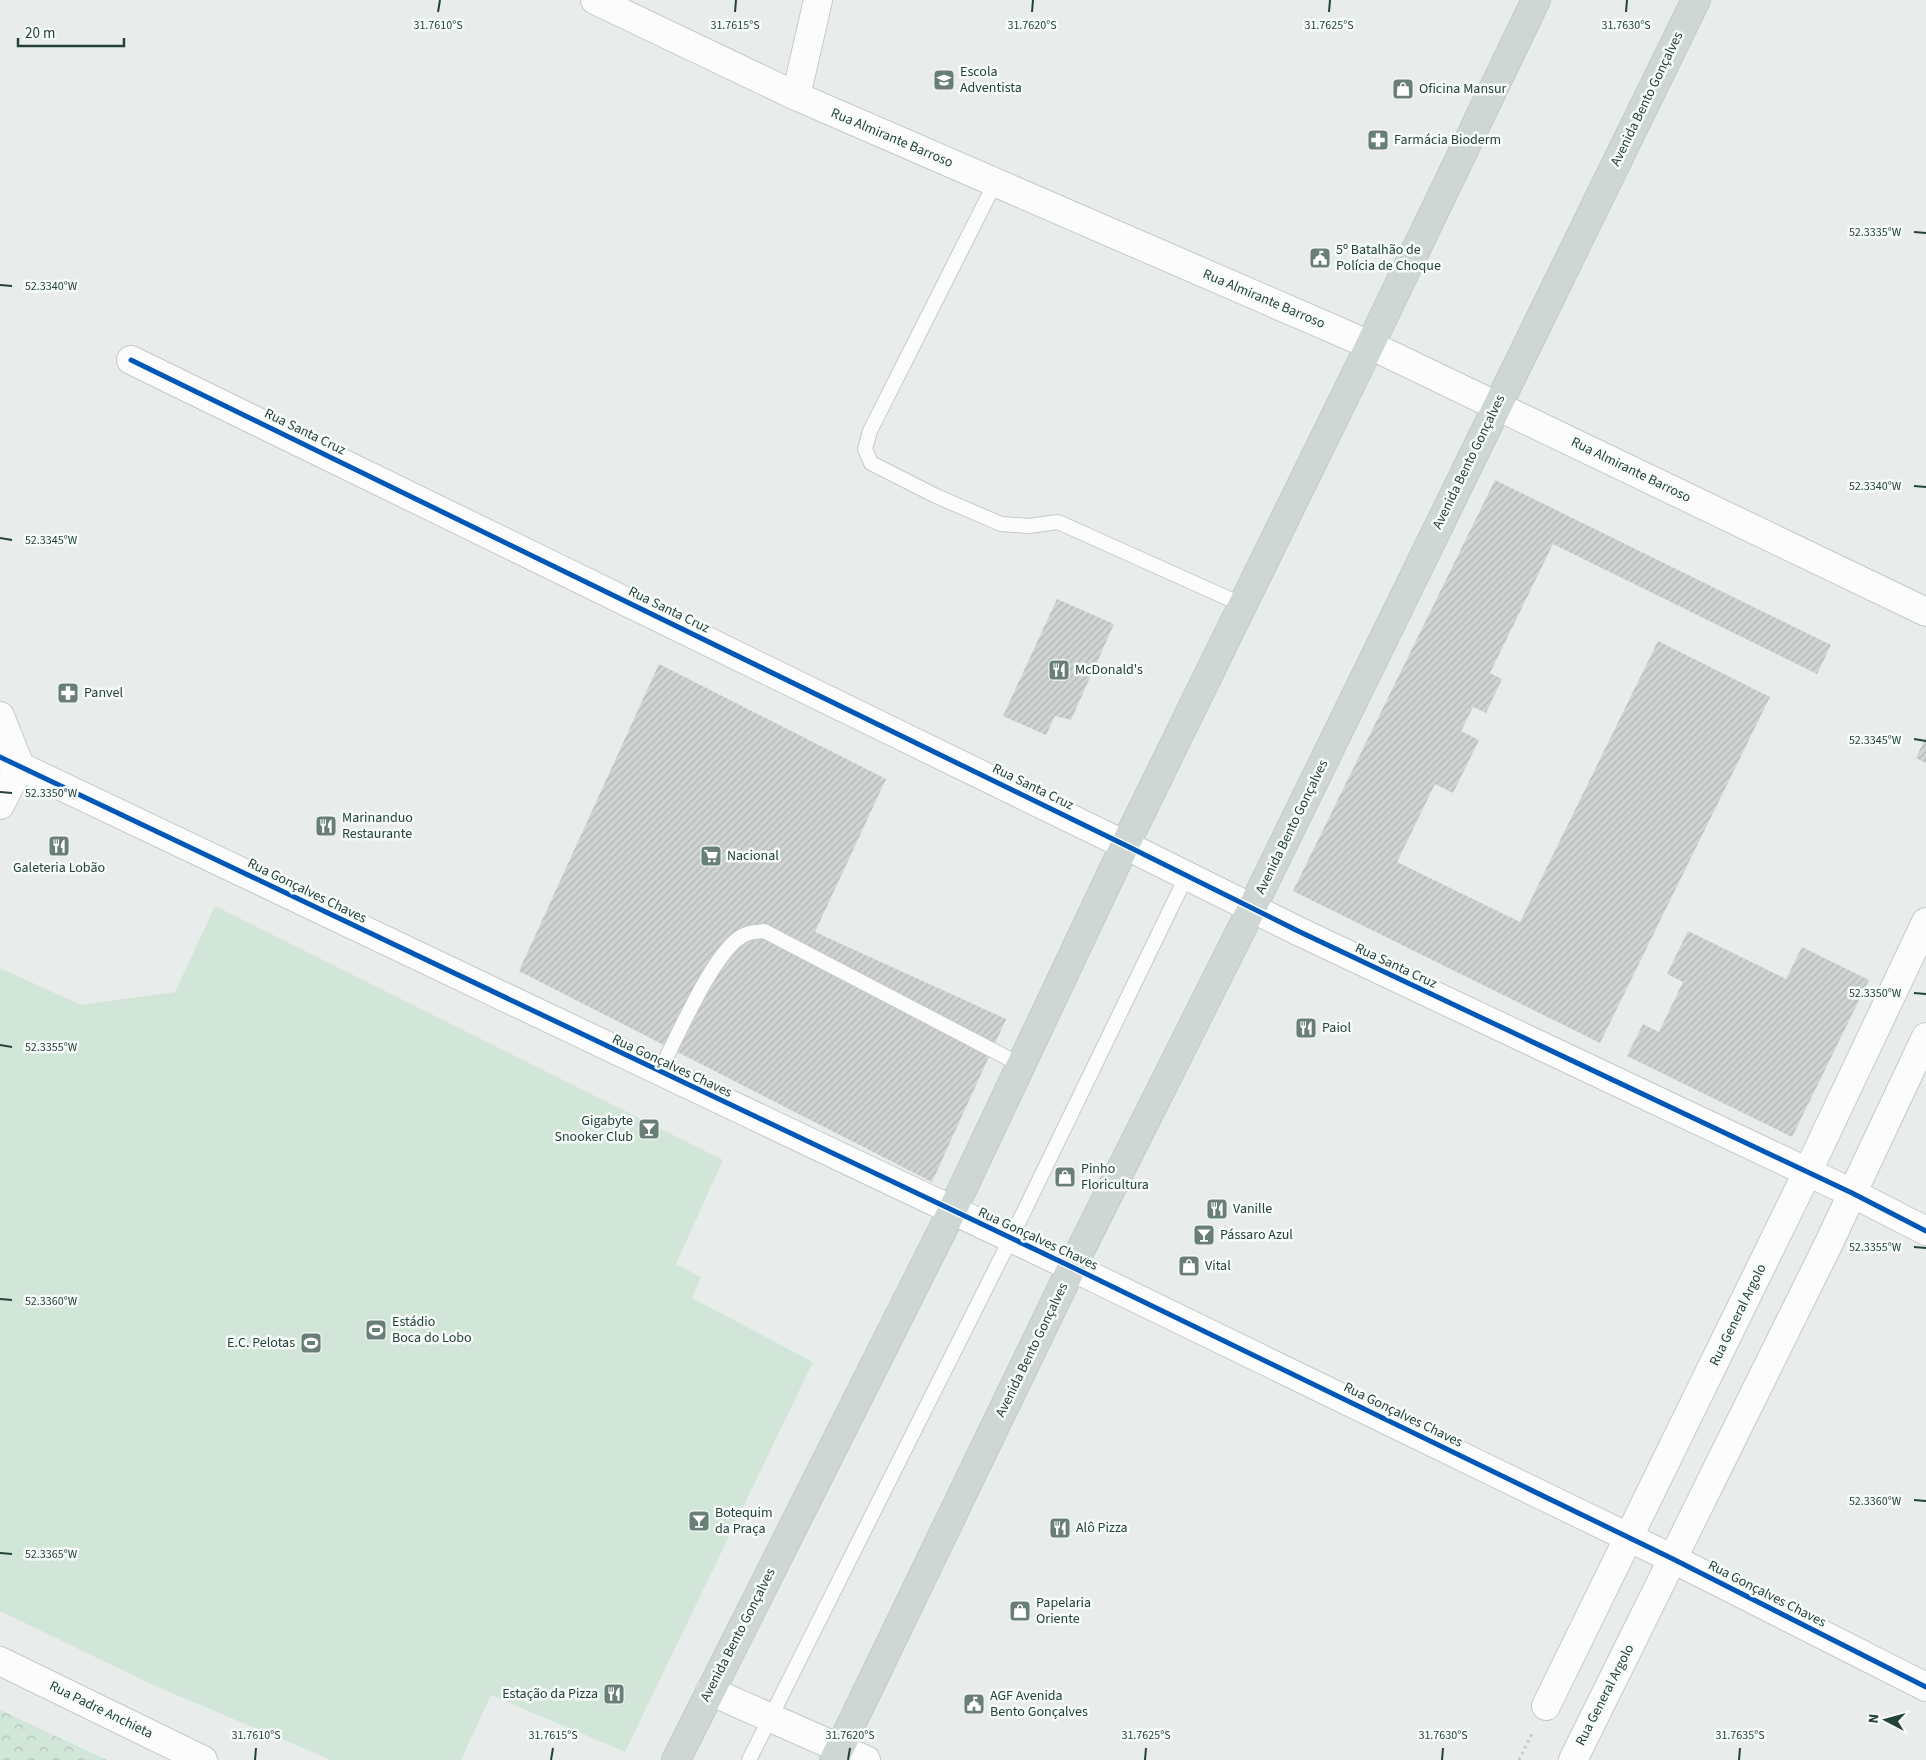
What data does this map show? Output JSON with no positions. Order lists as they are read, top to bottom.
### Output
{
  "streets": {
    "main road": ["Avenida Bento Gonçalves"],
    "street": [
      "Rua Almirante Barroso",
      "Rua Santa Cruz",
      "Rua Gonçalves Chaves",
      "Rua General Argolo",
      "Rua Padre Anchieta"
    ]
  },
  "crossings": [
    ["Avenida Bento Gonçalves", "Rua Almirante Barroso"],
    ["Avenida Bento Gonçalves", "Rua Santa Cruz"],
    ["Avenida Bento Gonçalves", "Rua Gonçalves Chaves"],
    ["Rua Santa Cruz", "Rua General Argolo"],
    ["Rua Gonçalves Chaves", "Rua General Argolo"]
  ],
  "places": {
    "school or university": ["Escola Adventista"],
    "shop": [
      "Oficina Mansur",
      "Pinho Floricultura",
      "Vital",
      "Papelaria Oriente"
    ],
    "pharmacy": ["Farmácia Bioderm", "Panvel"],
    "public building": ["5º Batalhão de Polícia de Choque", "AGF Avenida Bento Gonçalves"],
    "restaurant": [
      "McDonald's",
      "Marinanduo Restaurante",
      "Galeteria Lobão",
      "Paiol",
      "Vanille",
      "Alô Pizza",
      "Estação da Pizza"
    ],
    "supermarket": ["Nacional"],
    "bar": ["Gigabyte Snooker Club", "Pássaro Azul", "Botequim da Praça"],
    "sports": ["Estádio Boca do Lobo", "E.C. Pelotas"]
  },
  "scale_bar": "20 m",
  "north": "left",
  "coordinates": [
    "31.7610°S",
    "31.7615°S",
    "31.7620°S",
    "31.7625°S",
    "31.7630°S",
    "52.3335°W",
    "52.3340°W",
    "52.3345°W",
    "52.3350°W",
    "52.3355°W",
    "52.3360°W",
    "52.3365°W",
    "31.7635°S"
  ]
}
